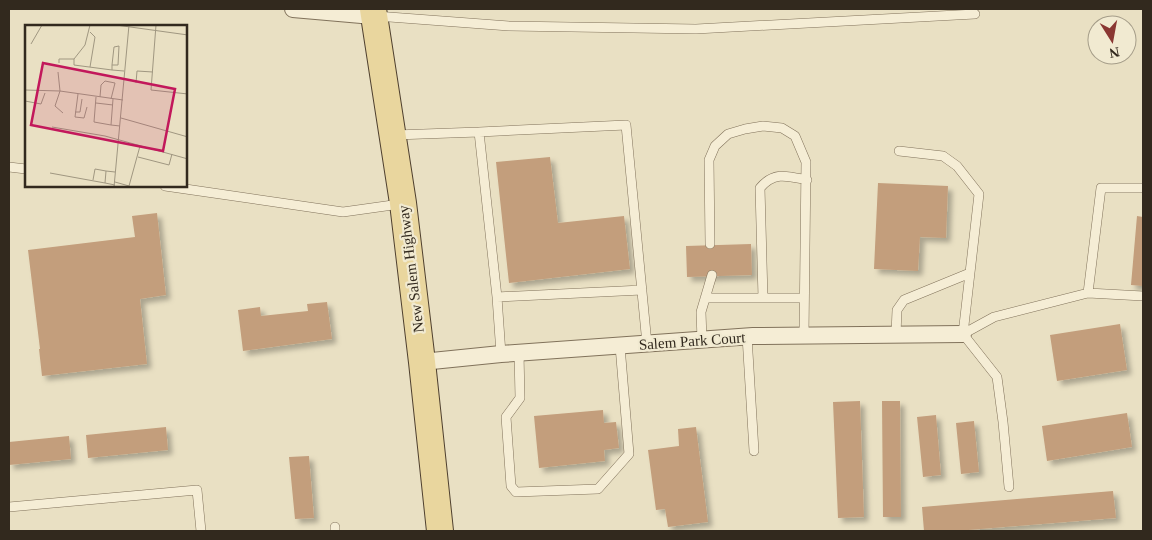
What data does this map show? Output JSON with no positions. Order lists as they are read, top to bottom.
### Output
{
  "streets": {
    "main road": ["New Salem Highway"],
    "street": ["Salem Park Court"]
  },
  "crossings": [
    ["New Salem Highway", "Salem Park Court"]
  ],
  "north": "bottom"
}
